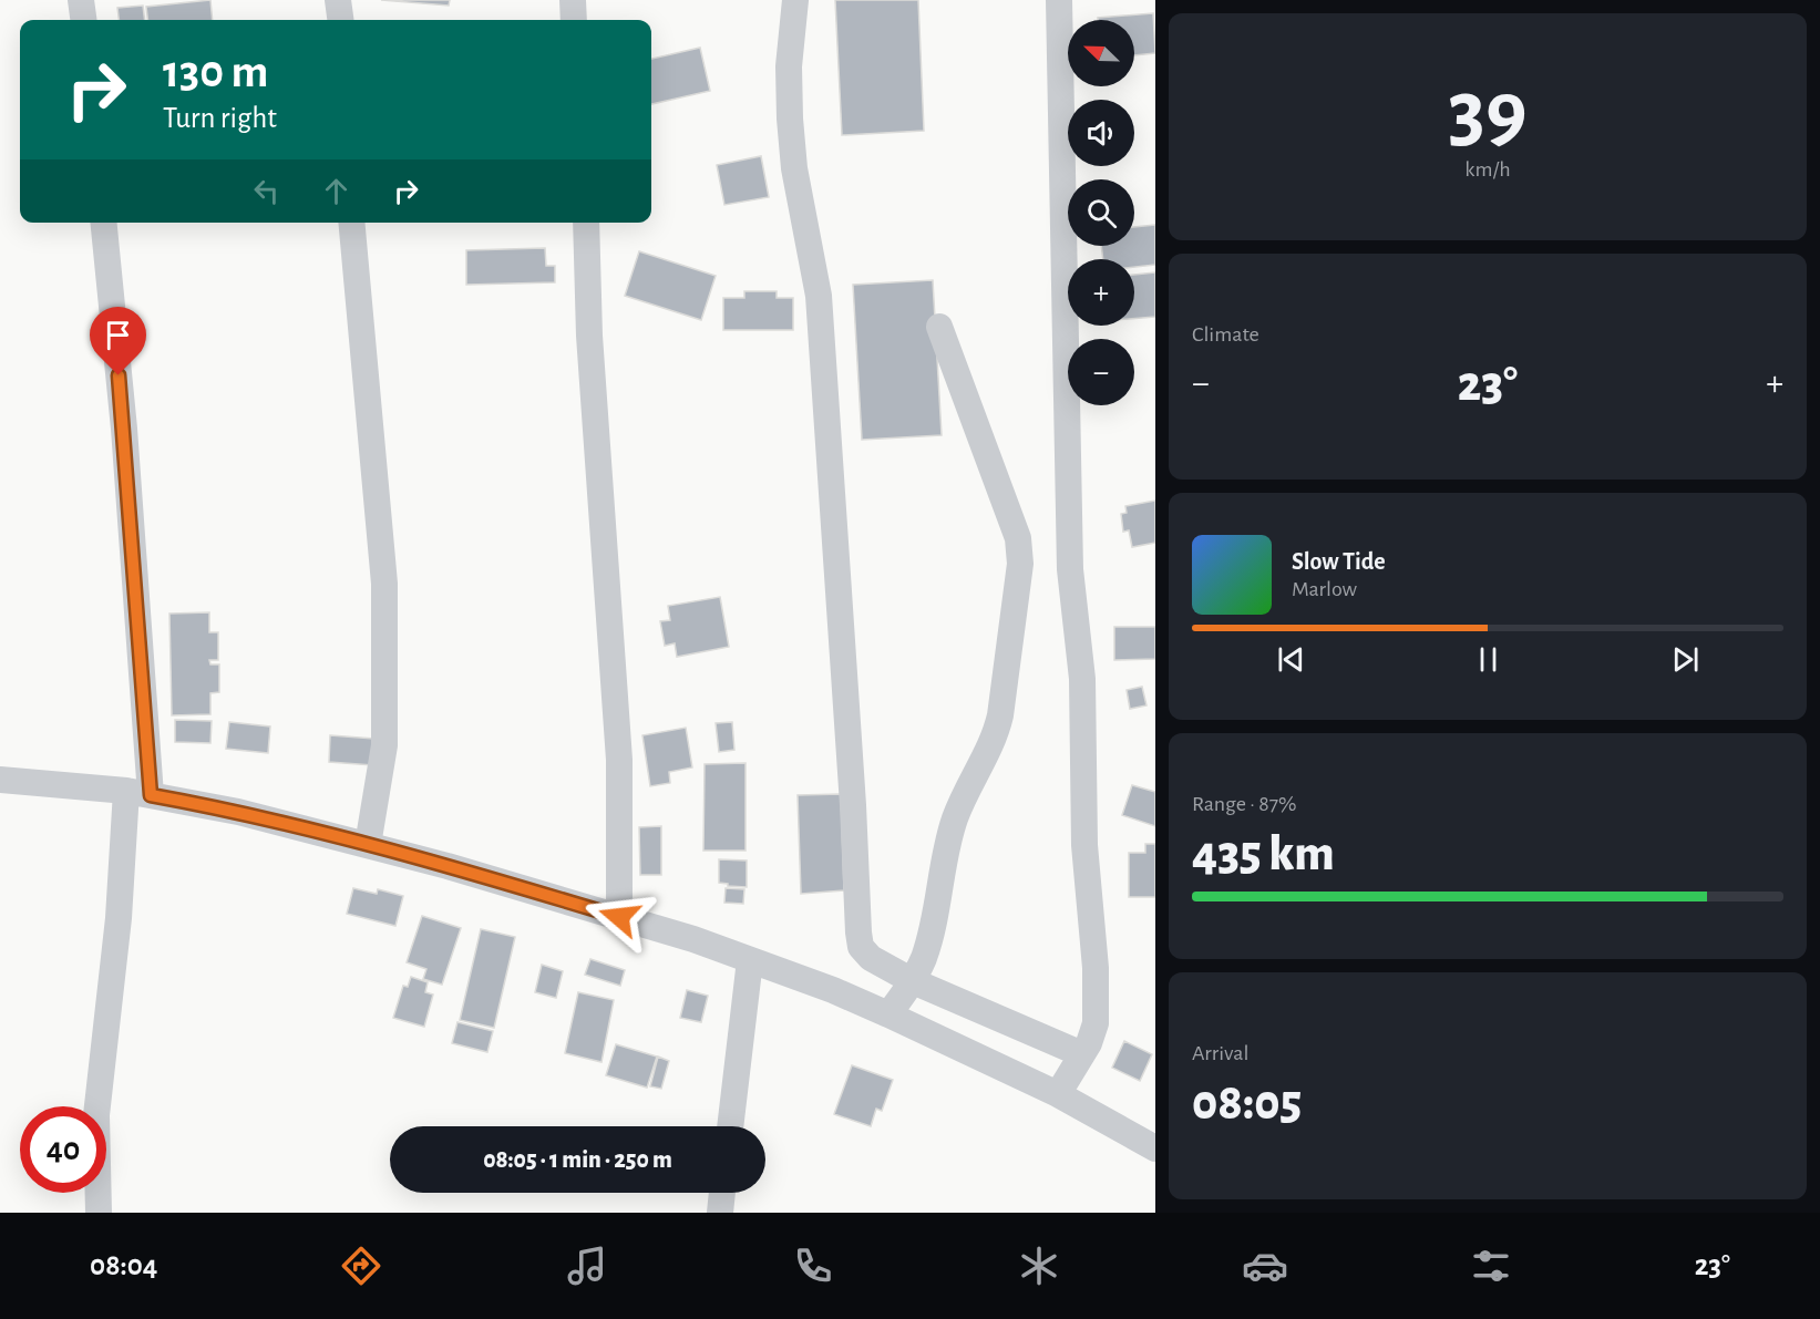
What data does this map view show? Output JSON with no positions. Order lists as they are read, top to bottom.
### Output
{
  "north": "top left",
  "page": {
    "tile": [
      ["39", "km/h"],
      "Climate",
      ["Range · 87%", "435 km"],
      ["Arrival", "08:05"]
    ],
    "map_buttons": ["+", "−"],
    "turn": ["130 m", "Turn right"],
    "heat": ["−", "23°", "+"],
    "song": ["Slow Tide", "Marlow"],
    "limit": "40",
    "trip": "08:05 · 1 min · 250 m",
    "tabs": ["08:04", "23°"]
  }
}
